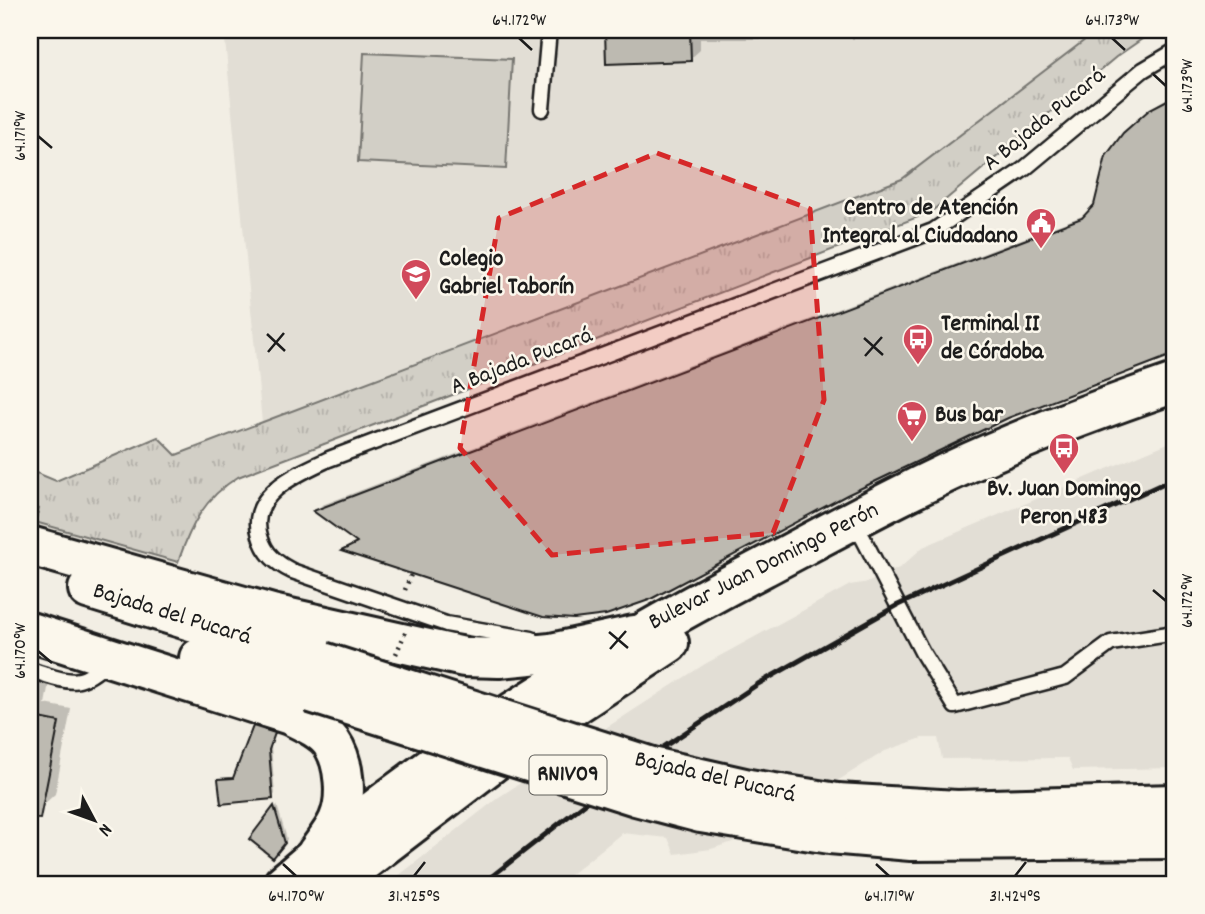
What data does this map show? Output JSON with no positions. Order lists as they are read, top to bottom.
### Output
{
  "streets": {
    "main road": ["Bulevar Juan Domingo Perón", "Bajada del Pucará", "RN1V09"],
    "lane": ["A Bajada Pucará"]
  },
  "crossings": [
    ["A Bajada Pucará", "Bulevar Juan Domingo Perón"]
  ],
  "places": {
    "public building": ["Centro de Atención Integral al Ciudadano"],
    "school or university": ["Colegio Gabriel Taborín"],
    "bus stop": ["Terminal II de Córdoba", "Bv. Juan Domingo Peron 483"],
    "supermarket": ["Bus bar"]
  },
  "north": "bottom right",
  "coordinates": [
    "64.172°W",
    "64.173°W",
    "64.171°W",
    "64.170°W",
    "31.425°S",
    "31.424°S"
  ]
}
